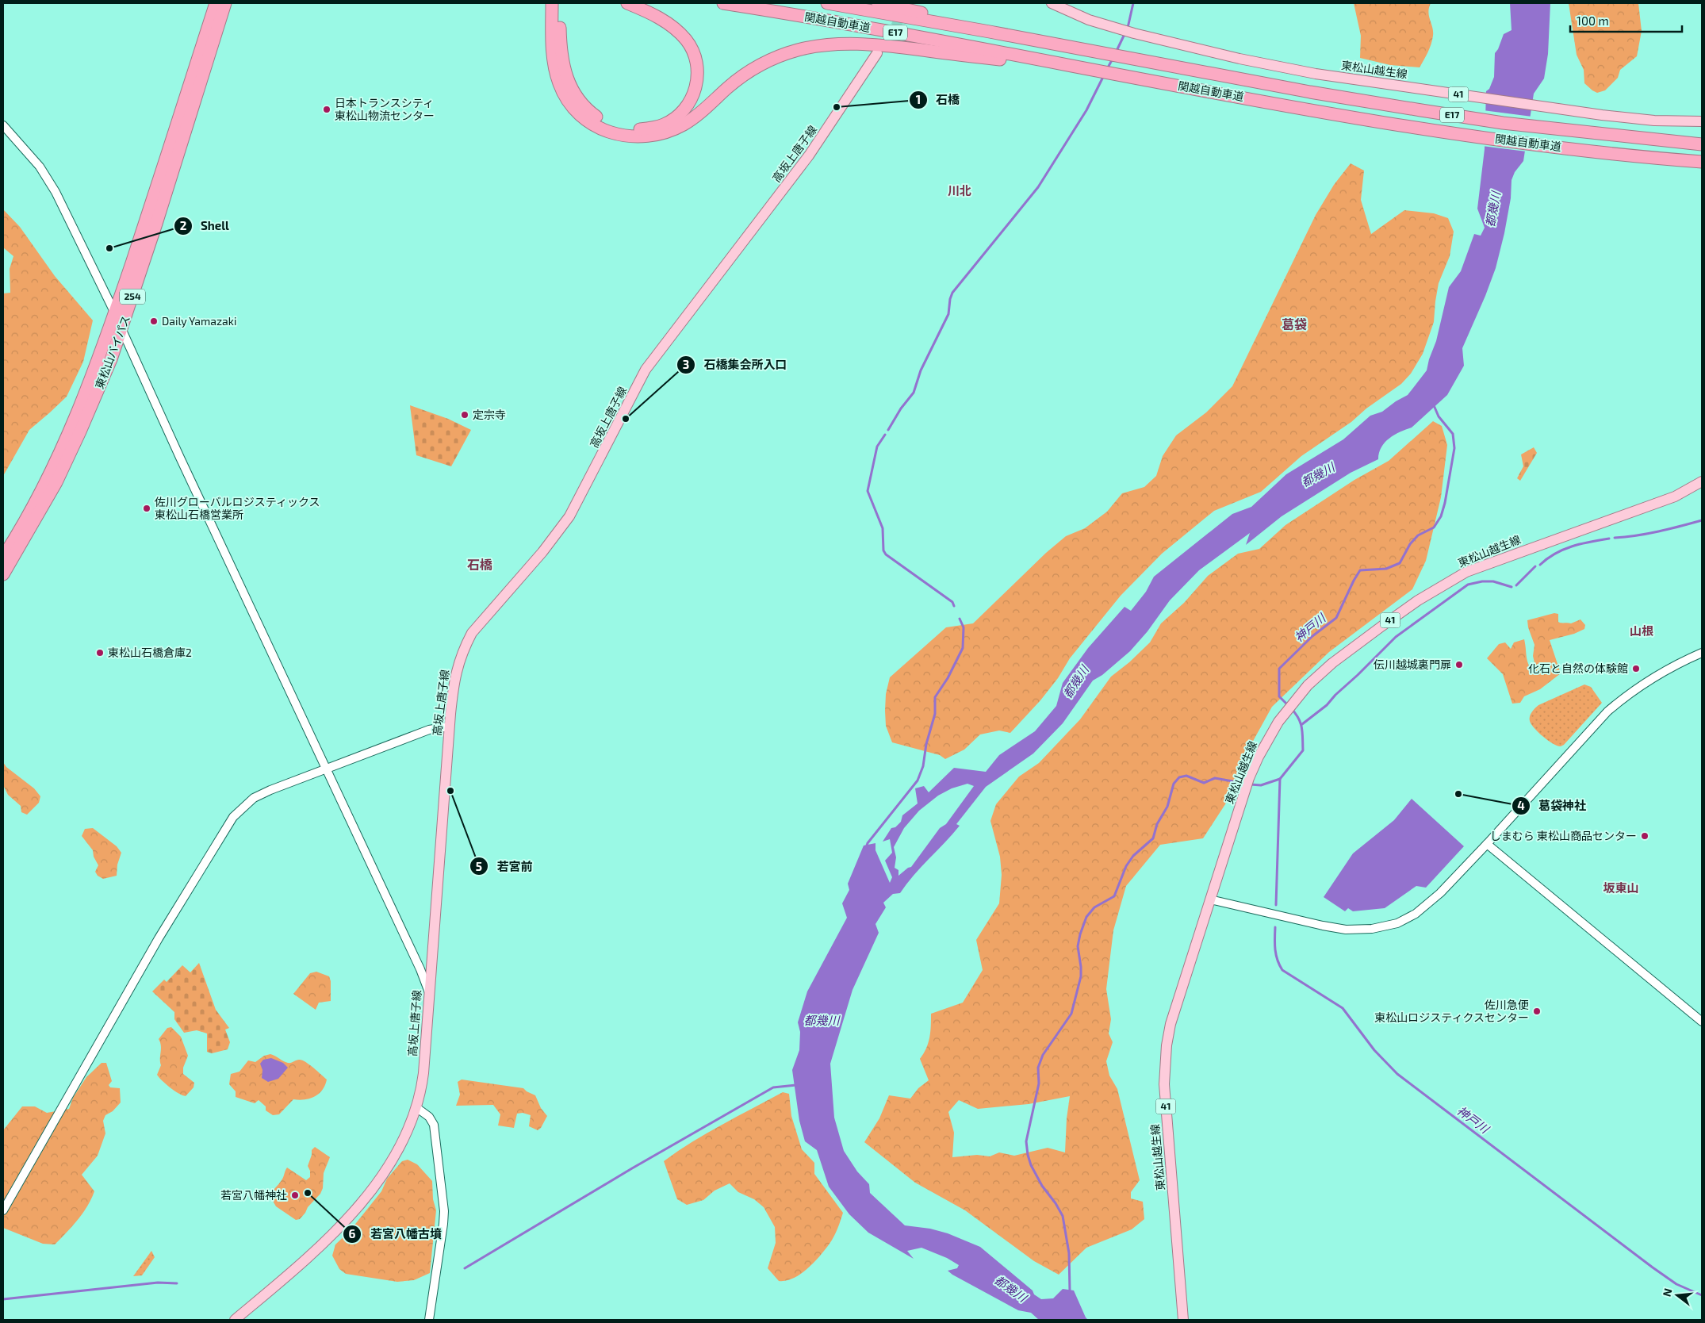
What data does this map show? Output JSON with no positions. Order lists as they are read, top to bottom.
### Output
{
  "streets": {
    "highway": [
      "関越自動車道",
      "E17",
      "254",
      "東松山バイパス"
    ],
    "main road": ["東松山越生線", "41", "高坂上唐子線"]
  },
  "districts": [
    "川北",
    "葛袋",
    "石橋",
    "山根",
    "坂東山"
  ],
  "water": ["都幾川", "神戸川"],
  "places": [
    "石橋",
    "日本トランスシティ 東松山物流センター",
    "Shell",
    "Daily Yamazaki",
    "定宗寺",
    "石橋集会所入口",
    "佐川グローバルロジスティックス 東松山石橋営業所",
    "東松山石橋倉庫2",
    "伝川越城裏門扉",
    "化石と自然の体験館",
    "若宮前",
    "葛袋神社",
    "しまむら 東松山商品センター",
    "佐川急便 東松山ロジスティクスセンター",
    "若宮八幡古墳",
    "若宮八幡神社"
  ],
  "scale_bar": "100 m",
  "north": "left"
}
